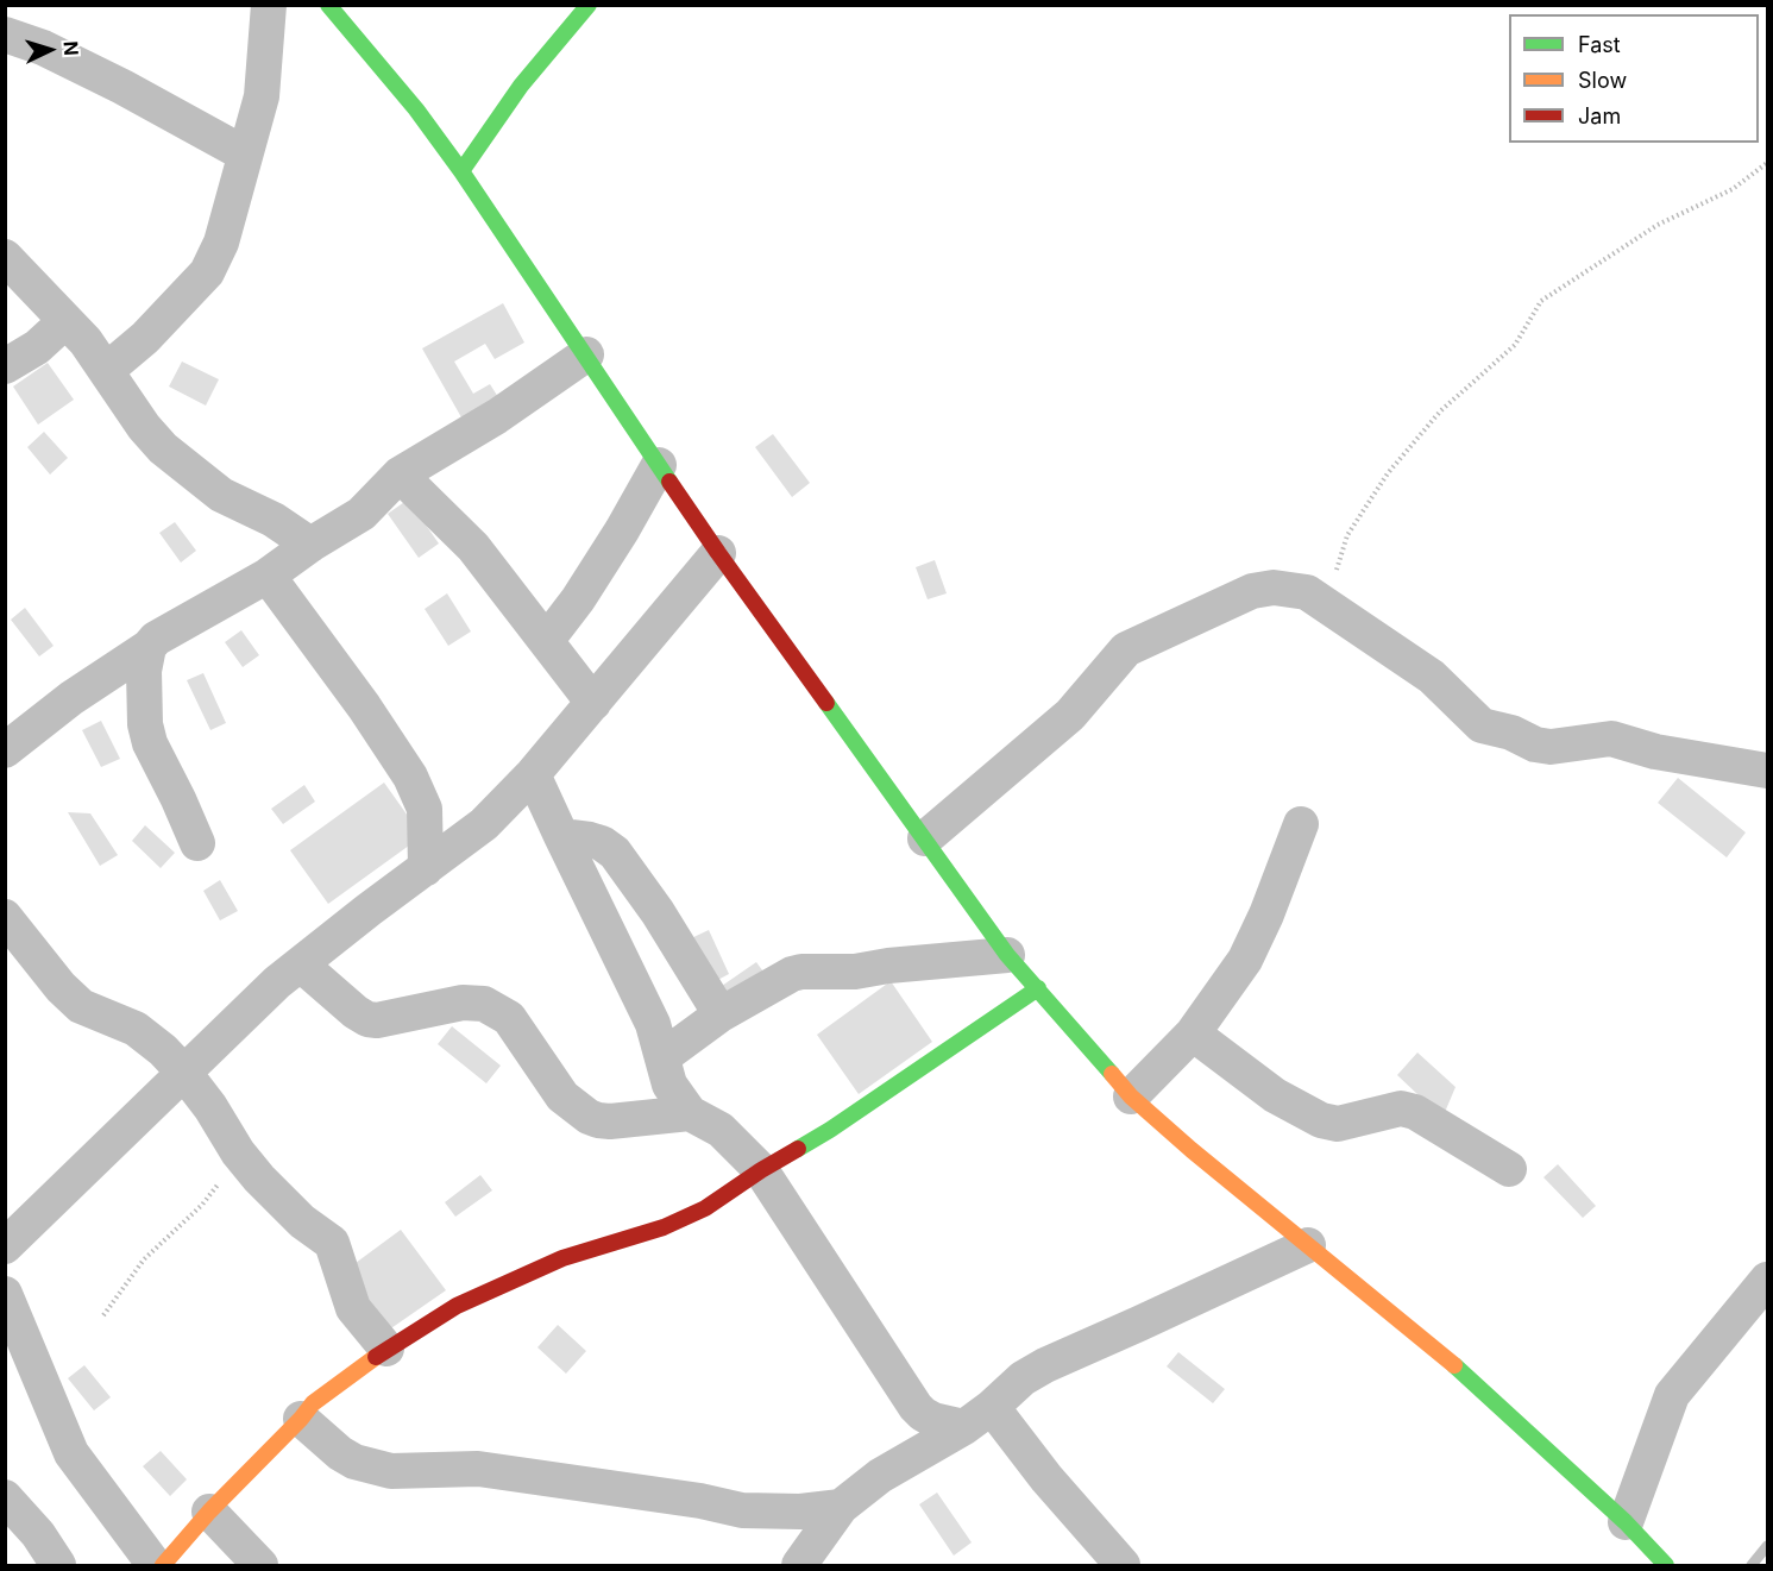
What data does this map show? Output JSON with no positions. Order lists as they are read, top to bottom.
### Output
{
  "legend": ["Fast", "Slow", "Jam"],
  "north": "right"
}
